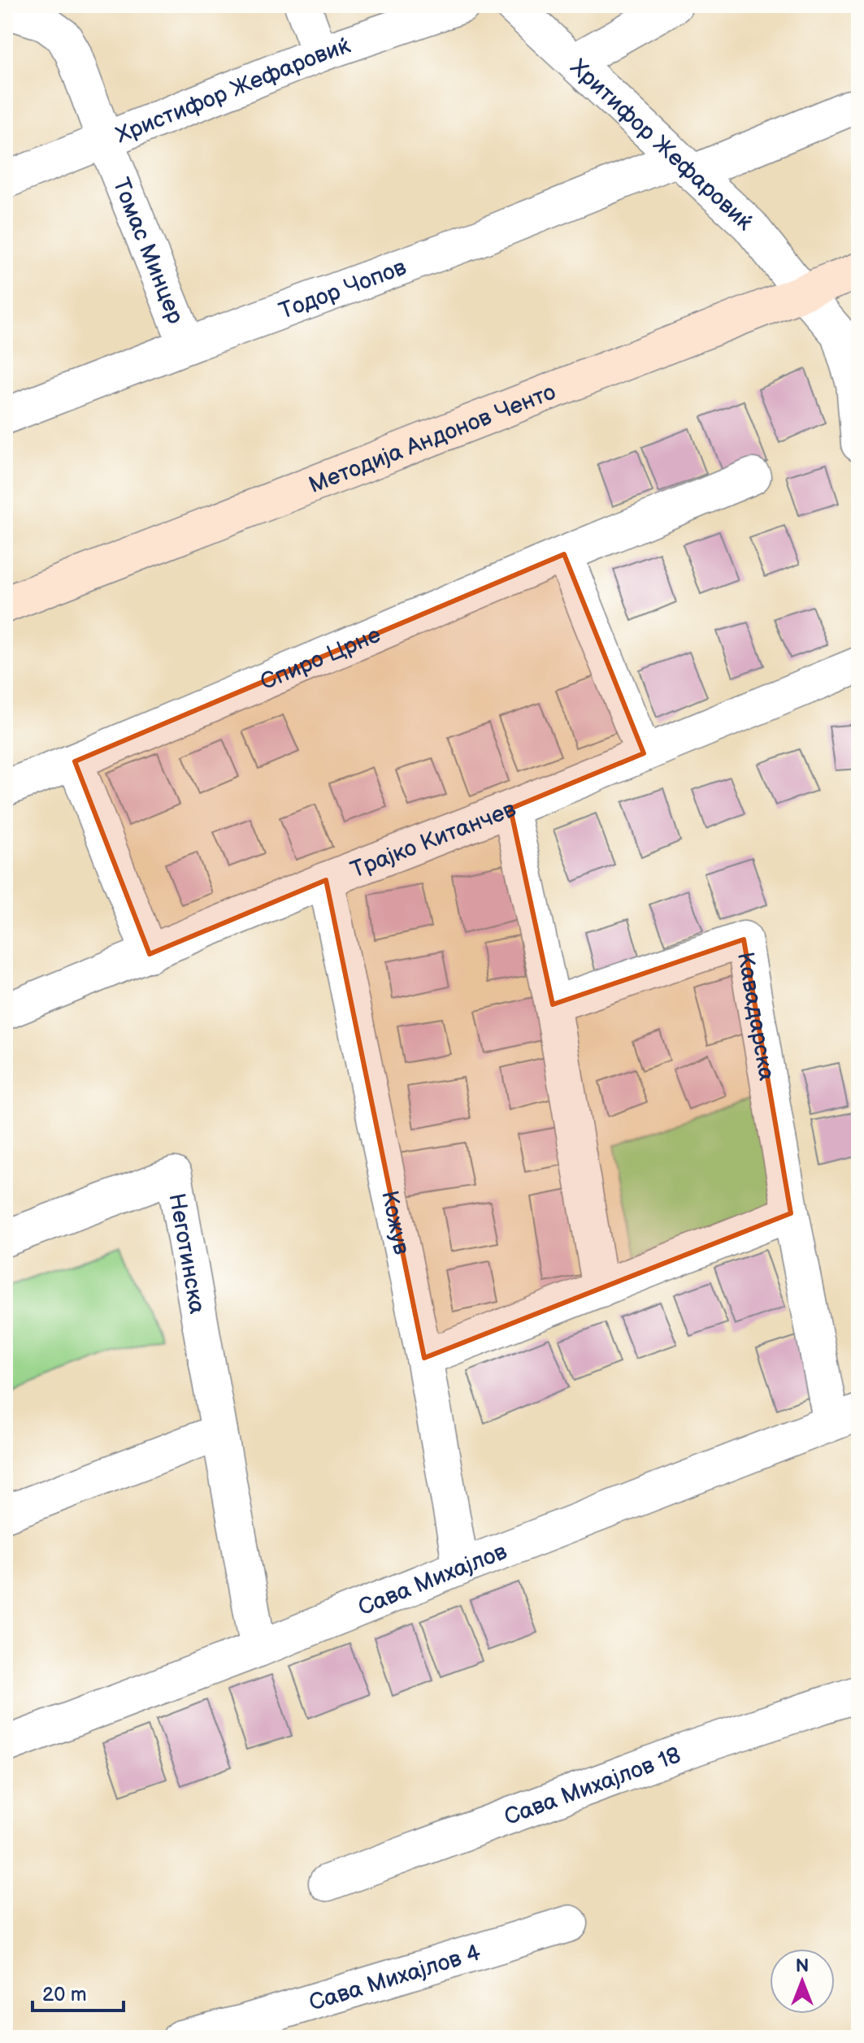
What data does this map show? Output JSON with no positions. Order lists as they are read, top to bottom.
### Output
{
  "streets": {
    "main road": ["Методија Андонов Ченто"],
    "street": [
      "Христифор Жефаровиќ",
      "Хритифор Жефаровиќ",
      "Томас Минцер",
      "Тодор Чопов",
      "Спиро Црне",
      "Трајко Китанчев",
      "Кавадарска",
      "Кожув",
      "Неготинска",
      "Сава Михајлов",
      "Сава Михајлов 18",
      "Сава Михајлов 4"
    ]
  },
  "crossings": [
    ["Христифор Жефаровиќ", "Томас Минцер"],
    ["Хритифор Жефаровиќ", "Тодор Чопов"],
    ["Хритифор Жефаровиќ", "Методија Андонов Ченто"],
    ["Томас Минцер", "Тодор Чопов"],
    ["Трајко Китанчев", "Кожув"],
    ["Кавадарска", "Сава Михајлов"],
    ["Кожув", "Сава Михајлов"],
    ["Неготинска", "Сава Михајлов"]
  ],
  "scale_bar": "20 m",
  "north": "top"
}
